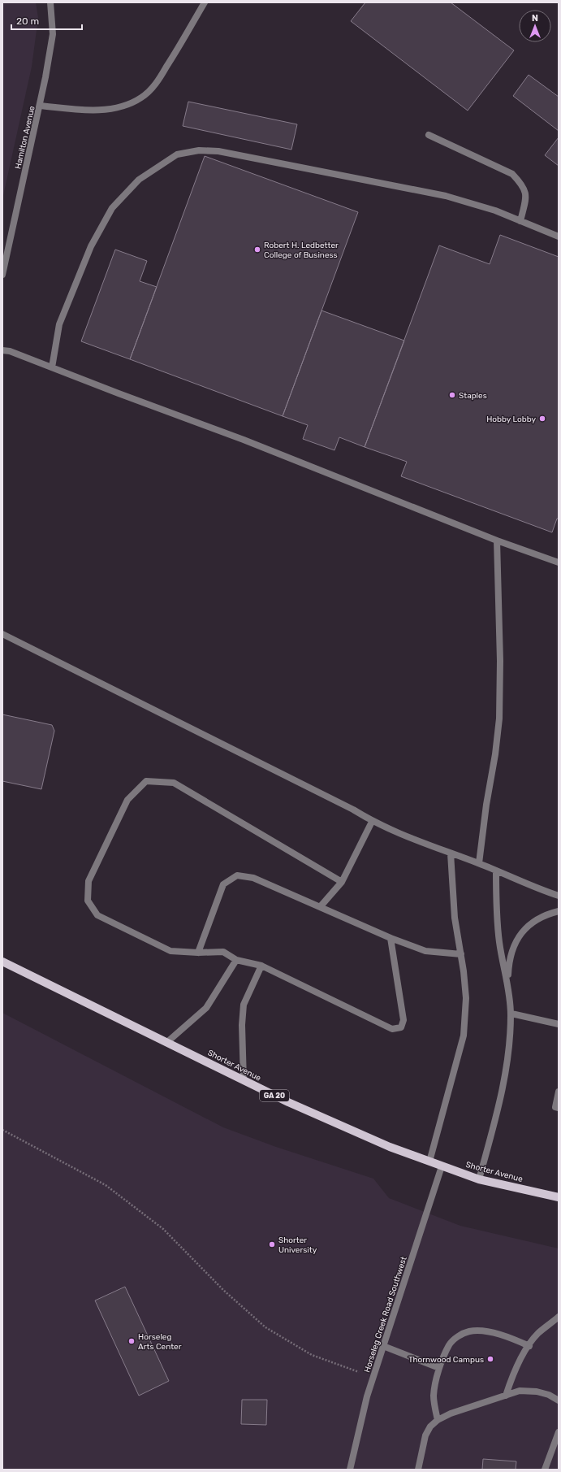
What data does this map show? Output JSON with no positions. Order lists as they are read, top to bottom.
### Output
{
  "streets": {
    "main road": ["Shorter Avenue", "GA 20"],
    "street": ["Hamilton Avenue", "Horseleg Creek Road Southwest"]
  },
  "crossings": [
    ["Shorter Avenue", "Horseleg Creek Road Southwest"]
  ],
  "places": [
    "Robert H. Ledbetter College of Business",
    "Staples",
    "Hobby Lobby",
    "Shorter University",
    "Horseleg Arts Center",
    "Thornwood Campus"
  ],
  "scale_bar": "20 m",
  "north": "top"
}
